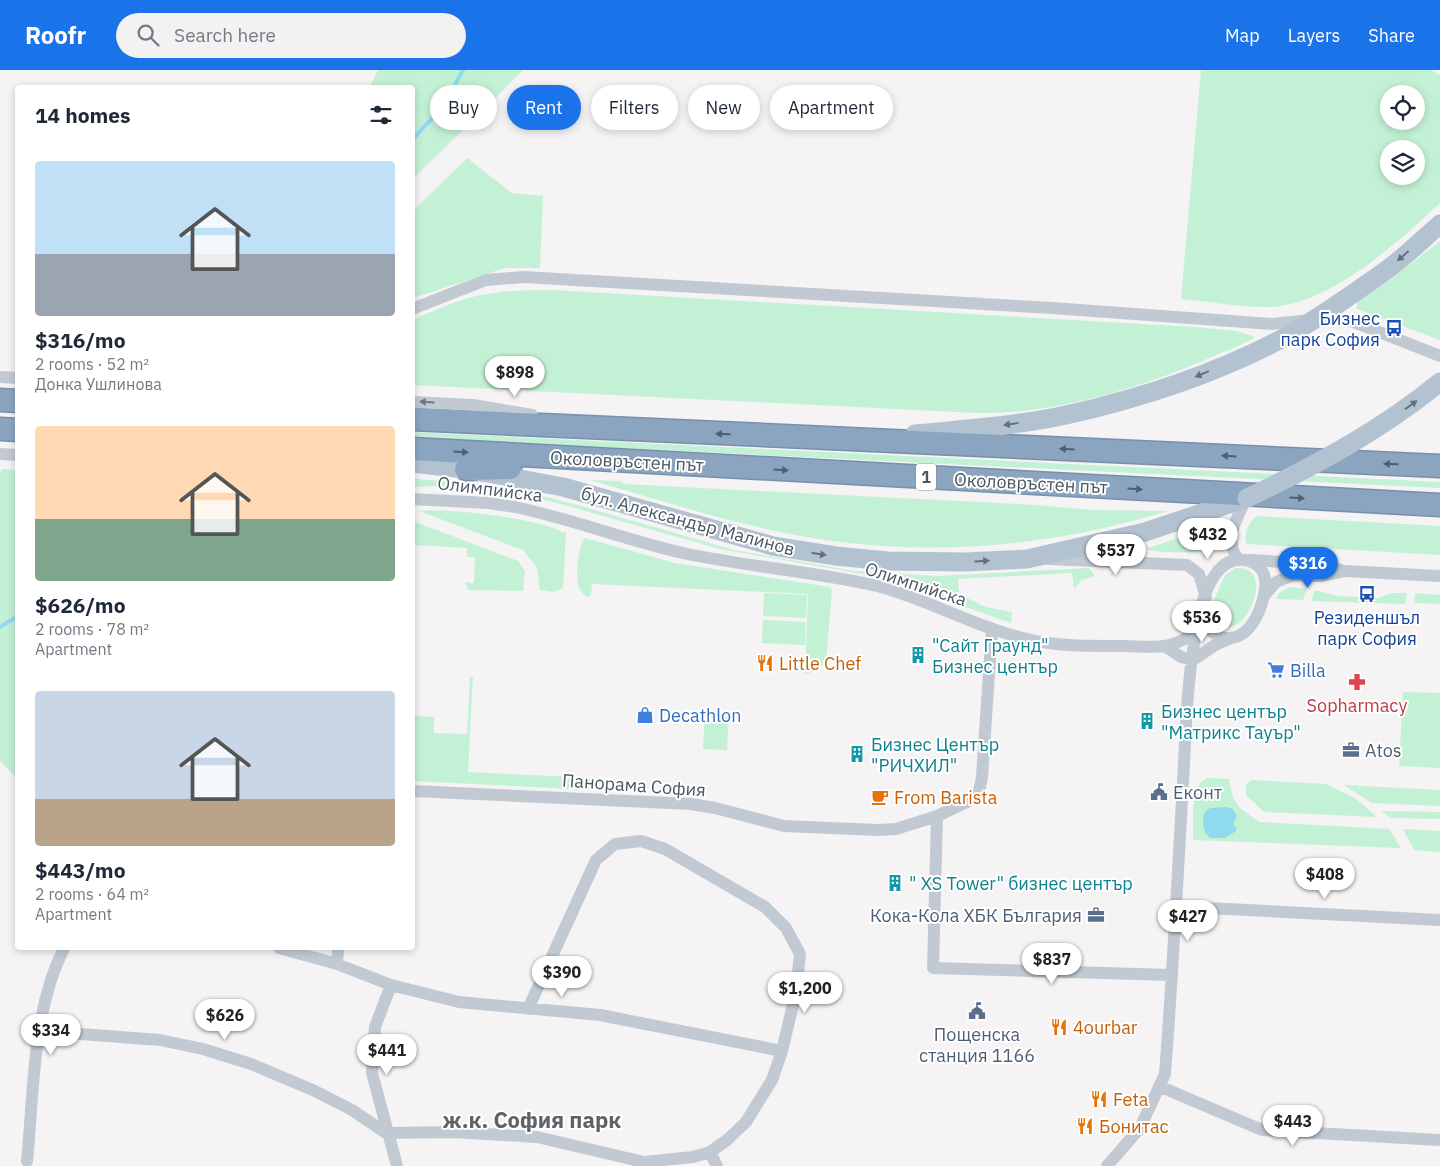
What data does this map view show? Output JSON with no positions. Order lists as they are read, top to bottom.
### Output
{
  "streets": {
    "highway": ["Околовръстен път", "1"],
    "main road": ["бул. Александър Малинов"],
    "street": ["Олимпийска", "Панорама София"]
  },
  "crossings": [
    ["Олимпийска", "Панорама София"]
  ],
  "districts": ["ж.к. София парк"],
  "places": {
    "bus stop": ["Бизнес парк София", "Резиденшъл парк София"],
    "building": [
      "\"Сайт Граунд\" Бизнес център",
      "Бизнес център \"Матрикс Тауър\"",
      "Бизнес Център \"РИЧХИЛ\"",
      "\" XS Tower\" бизнес център"
    ],
    "restaurant": [
      "Little Chef",
      "4ourbar",
      "Feta",
      "Бонитас"
    ],
    "supermarket": ["Billa"],
    "pharmacy": ["Sopharmacy"],
    "shop": ["Decathlon"],
    "office": ["Atos", "Кока-Кола ХБК България"],
    "public building": ["Еконт", "Пощенска станция 1166"],
    "cafe": ["From Barista"]
  },
  "page": {
    "header": "Roofr",
    "search": "Search here",
    "nav": ["Map", "Layers", "Share"],
    "chip": [
      "Buy",
      "Rent",
      "Filters",
      "New",
      "Apartment"
    ],
    "heading": "14 homes",
    "list": [
      {
        "name": "$316/mo",
        "note": "2 rooms · 52 m² · Донка Ушлинова"
      },
      {
        "name": "$626/mo",
        "note": "2 rooms · 78 m² · Apartment"
      },
      {
        "name": "$443/mo",
        "note": "2 rooms · 64 m² · Apartment"
      }
    ],
    "price": [
      "$898",
      "$432",
      "$537",
      "$316",
      "$536",
      "$408",
      "$427",
      "$837",
      "$390",
      "$1,200",
      "$626",
      "$334",
      "$441",
      "$443"
    ]
  }
}
